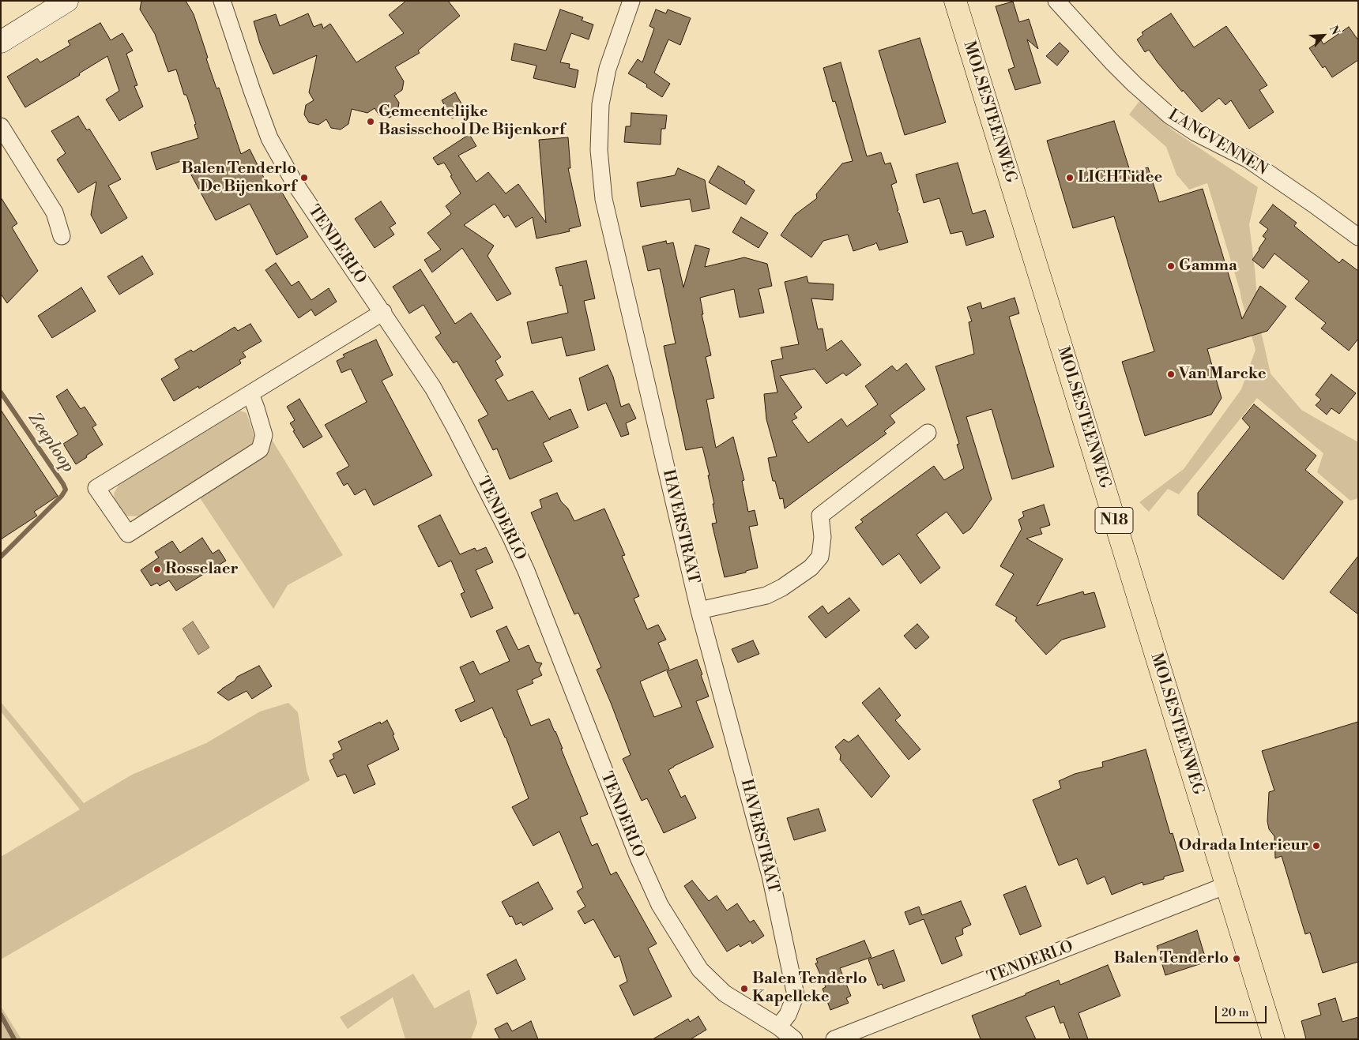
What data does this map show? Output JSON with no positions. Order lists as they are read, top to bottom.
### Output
{
  "streets": {
    "main road": ["MOLSESTEENWEG", "N18"],
    "street": ["LANGVENNEN", "TENDERLO", "HAVERSTRAAT"]
  },
  "crossings": [
    ["MOLSESTEENWEG", "TENDERLO"],
    ["TENDERLO", "HAVERSTRAAT"]
  ],
  "water": ["Zeeploop"],
  "places": [
    "Gemeentelijke Basisschool De Bijenkorf",
    "Balen Tenderlo De Bijenkorf",
    "LICHTidee",
    "Gamma",
    "Van Marcke",
    "Rosselaer",
    "Odrada Interieur",
    "Balen Tenderlo",
    "Balen Tenderlo Kapelleke"
  ],
  "scale_bar": "20 m",
  "north": "top right"
}
